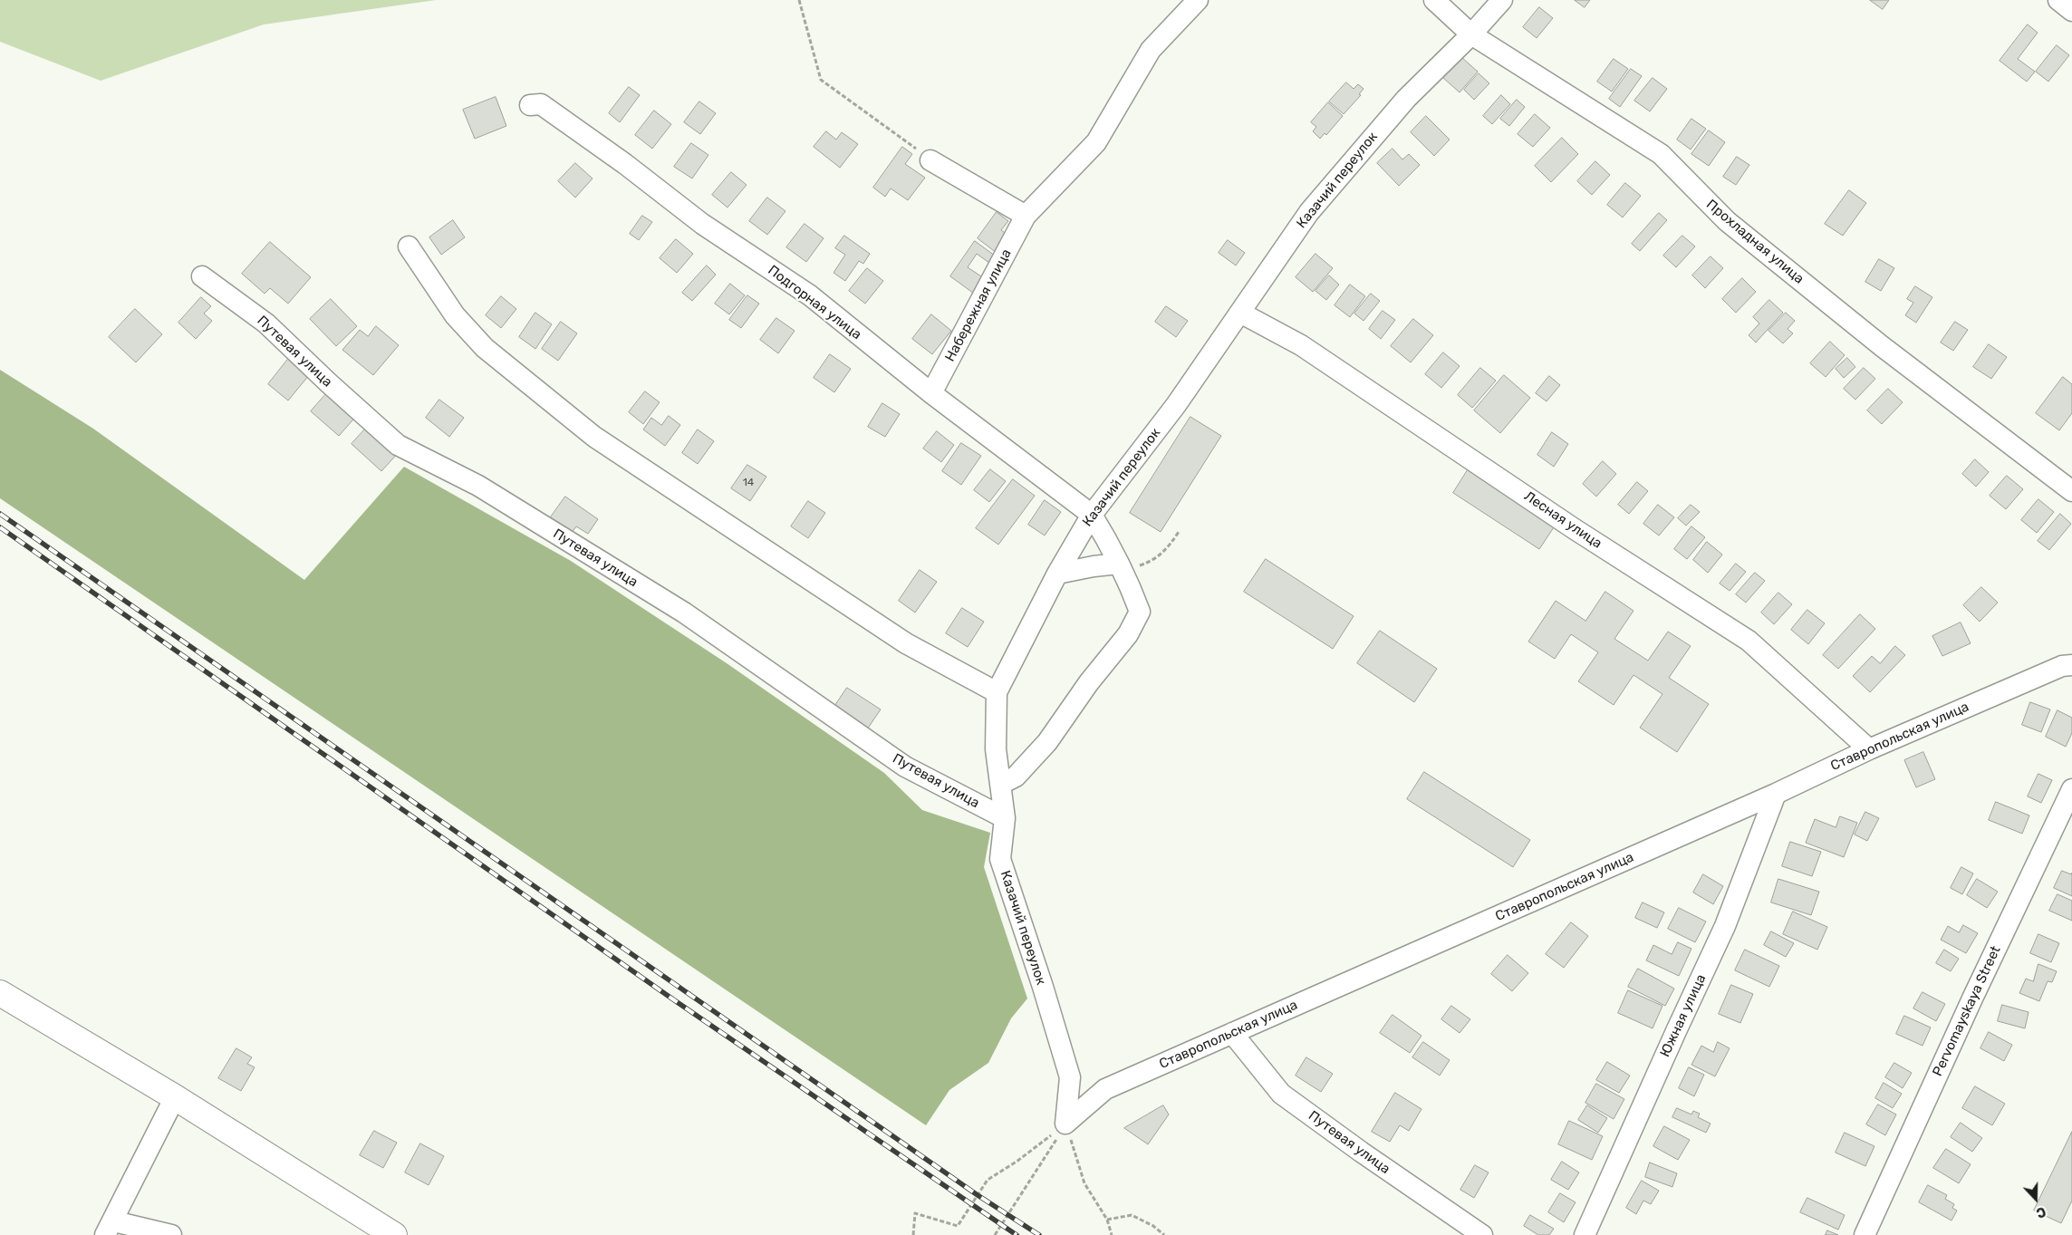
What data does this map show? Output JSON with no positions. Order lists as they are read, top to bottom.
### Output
{
  "streets": {
    "street": [
      "Казачий переулок",
      "Прохладная улица",
      "Подгорная улица",
      "Набережная улица",
      "Путевая улица",
      "Лесная улица",
      "Ставропольская улица",
      "Pervomayskaya Street",
      "Южная улица"
    ]
  },
  "crossings": [
    ["Казачий переулок", "Прохладная улица"],
    ["Казачий переулок", "Подгорная улица"],
    ["Казачий переулок", "Путевая улица"],
    ["Казачий переулок", "Лесная улица"],
    ["Казачий переулок", "Ставропольская улица"],
    ["Подгорная улица", "Набережная улица"],
    ["Путевая улица", "Ставропольская улица"],
    ["Лесная улица", "Ставропольская улица"],
    ["Ставропольская улица", "Южная улица"]
  ],
  "house_numbers": ["14"],
  "north": "bottom"
}
